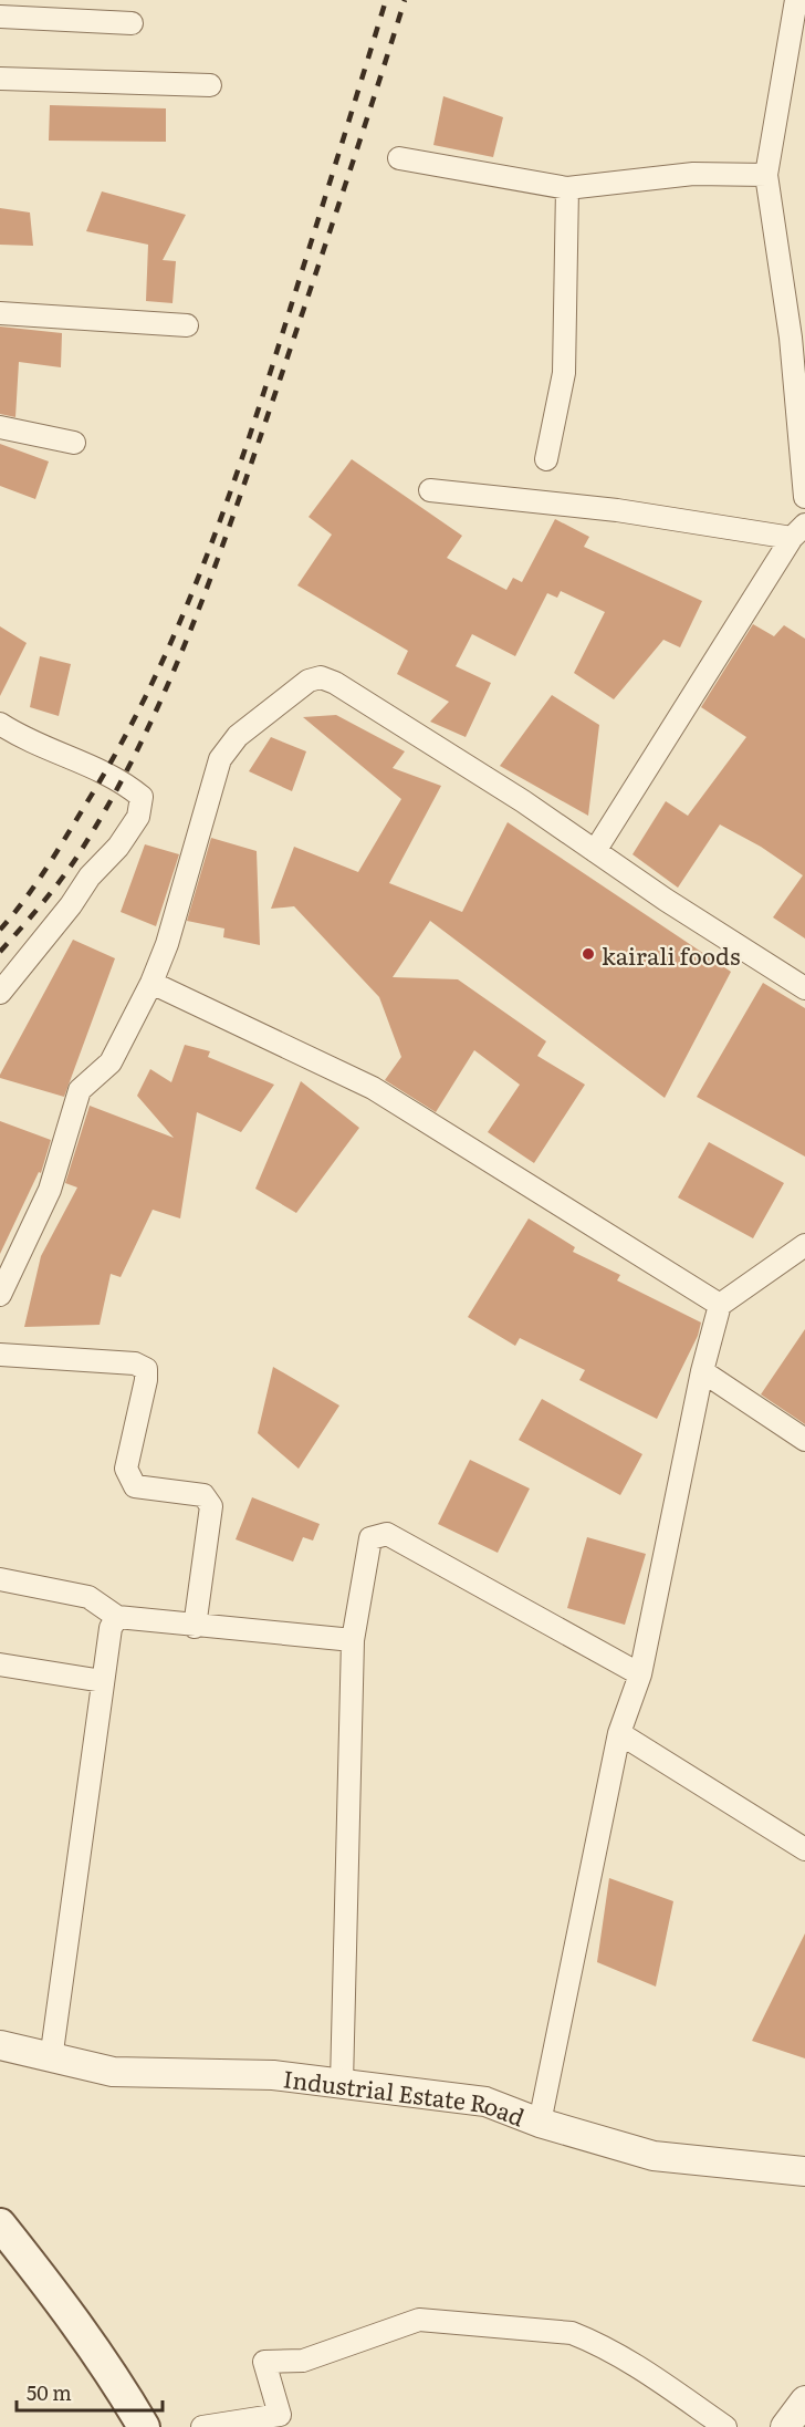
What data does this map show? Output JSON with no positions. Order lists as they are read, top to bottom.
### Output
{
  "streets": {
    "street": ["Industrial Estate Road"]
  },
  "places": ["kairali foods"],
  "scale_bar": "50 m"
}
